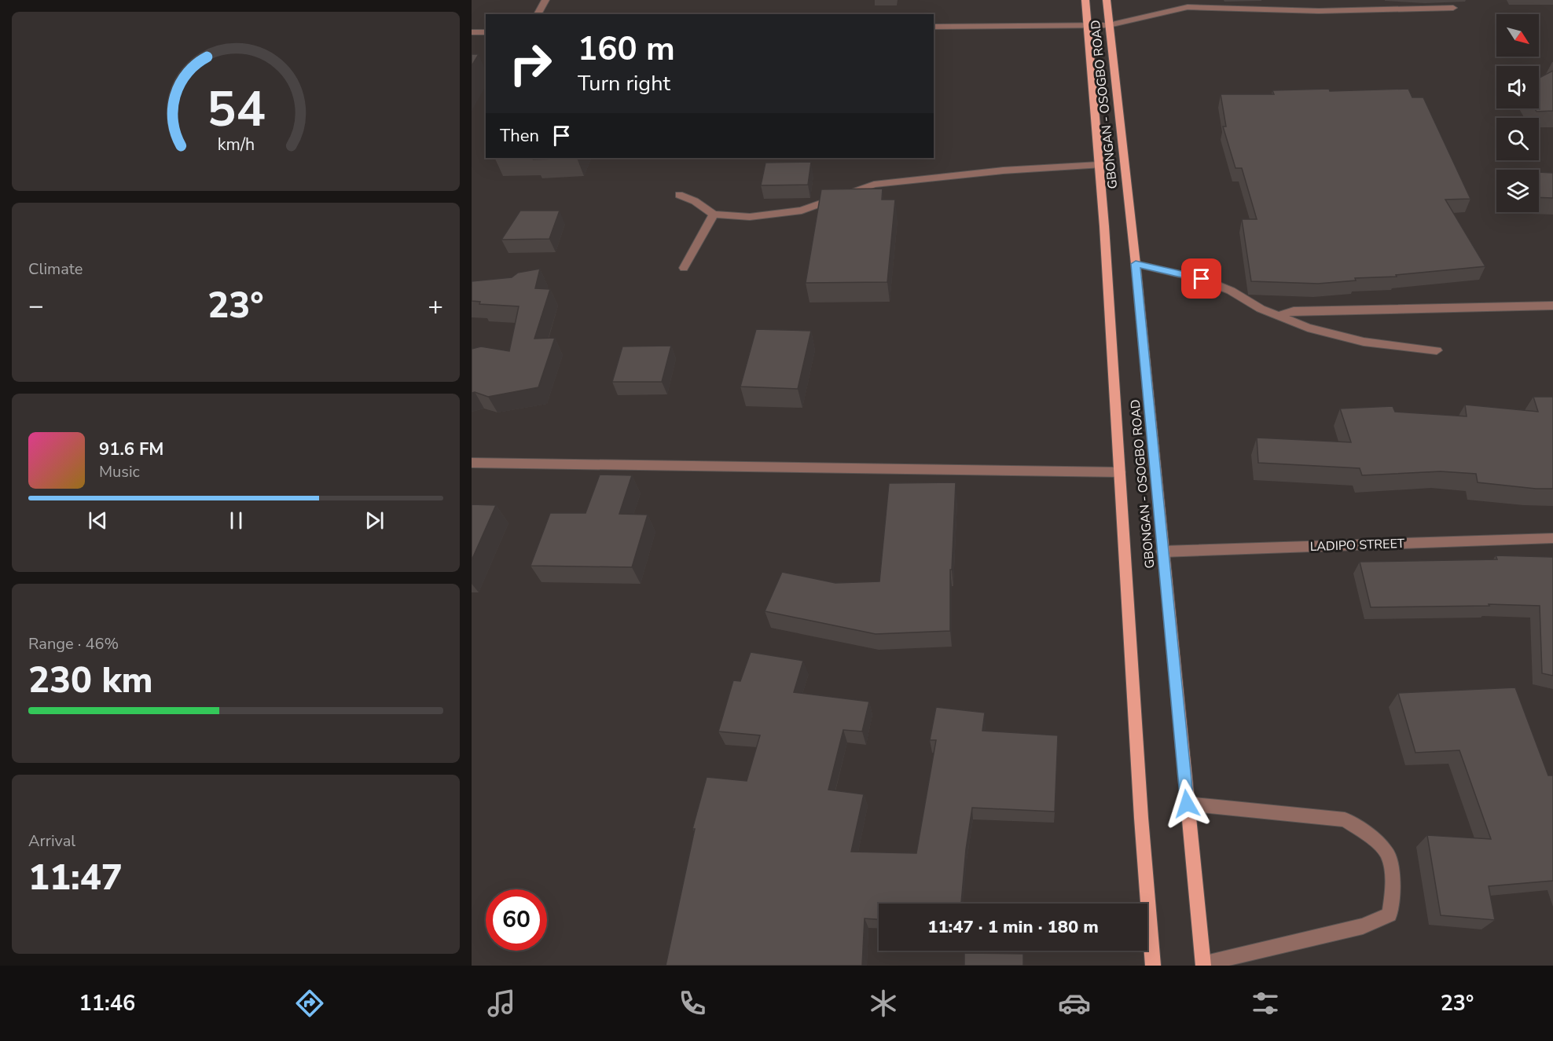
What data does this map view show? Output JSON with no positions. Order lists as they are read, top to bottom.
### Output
{
  "streets": {
    "main road": ["GBONGAN - OSOGBO ROAD"],
    "street": ["LADIPO STREET"]
  },
  "crossings": [
    ["GBONGAN - OSOGBO ROAD", "LADIPO STREET"]
  ],
  "north": "bottom right",
  "page": {
    "turn": ["160 m", "Turn right"],
    "then": "Then",
    "tile": [
      "Climate",
      ["Range · 46%", "230 km"],
      ["Arrival", "11:47"]
    ],
    "heat": ["−", "23°", "+"],
    "song": ["91.6 FM", "Music"],
    "limit": "60",
    "trip": "11:47 · 1 min · 180 m",
    "tabs": ["11:46", "23°"],
    "gauge": ["54", "km/h"]
  }
}
